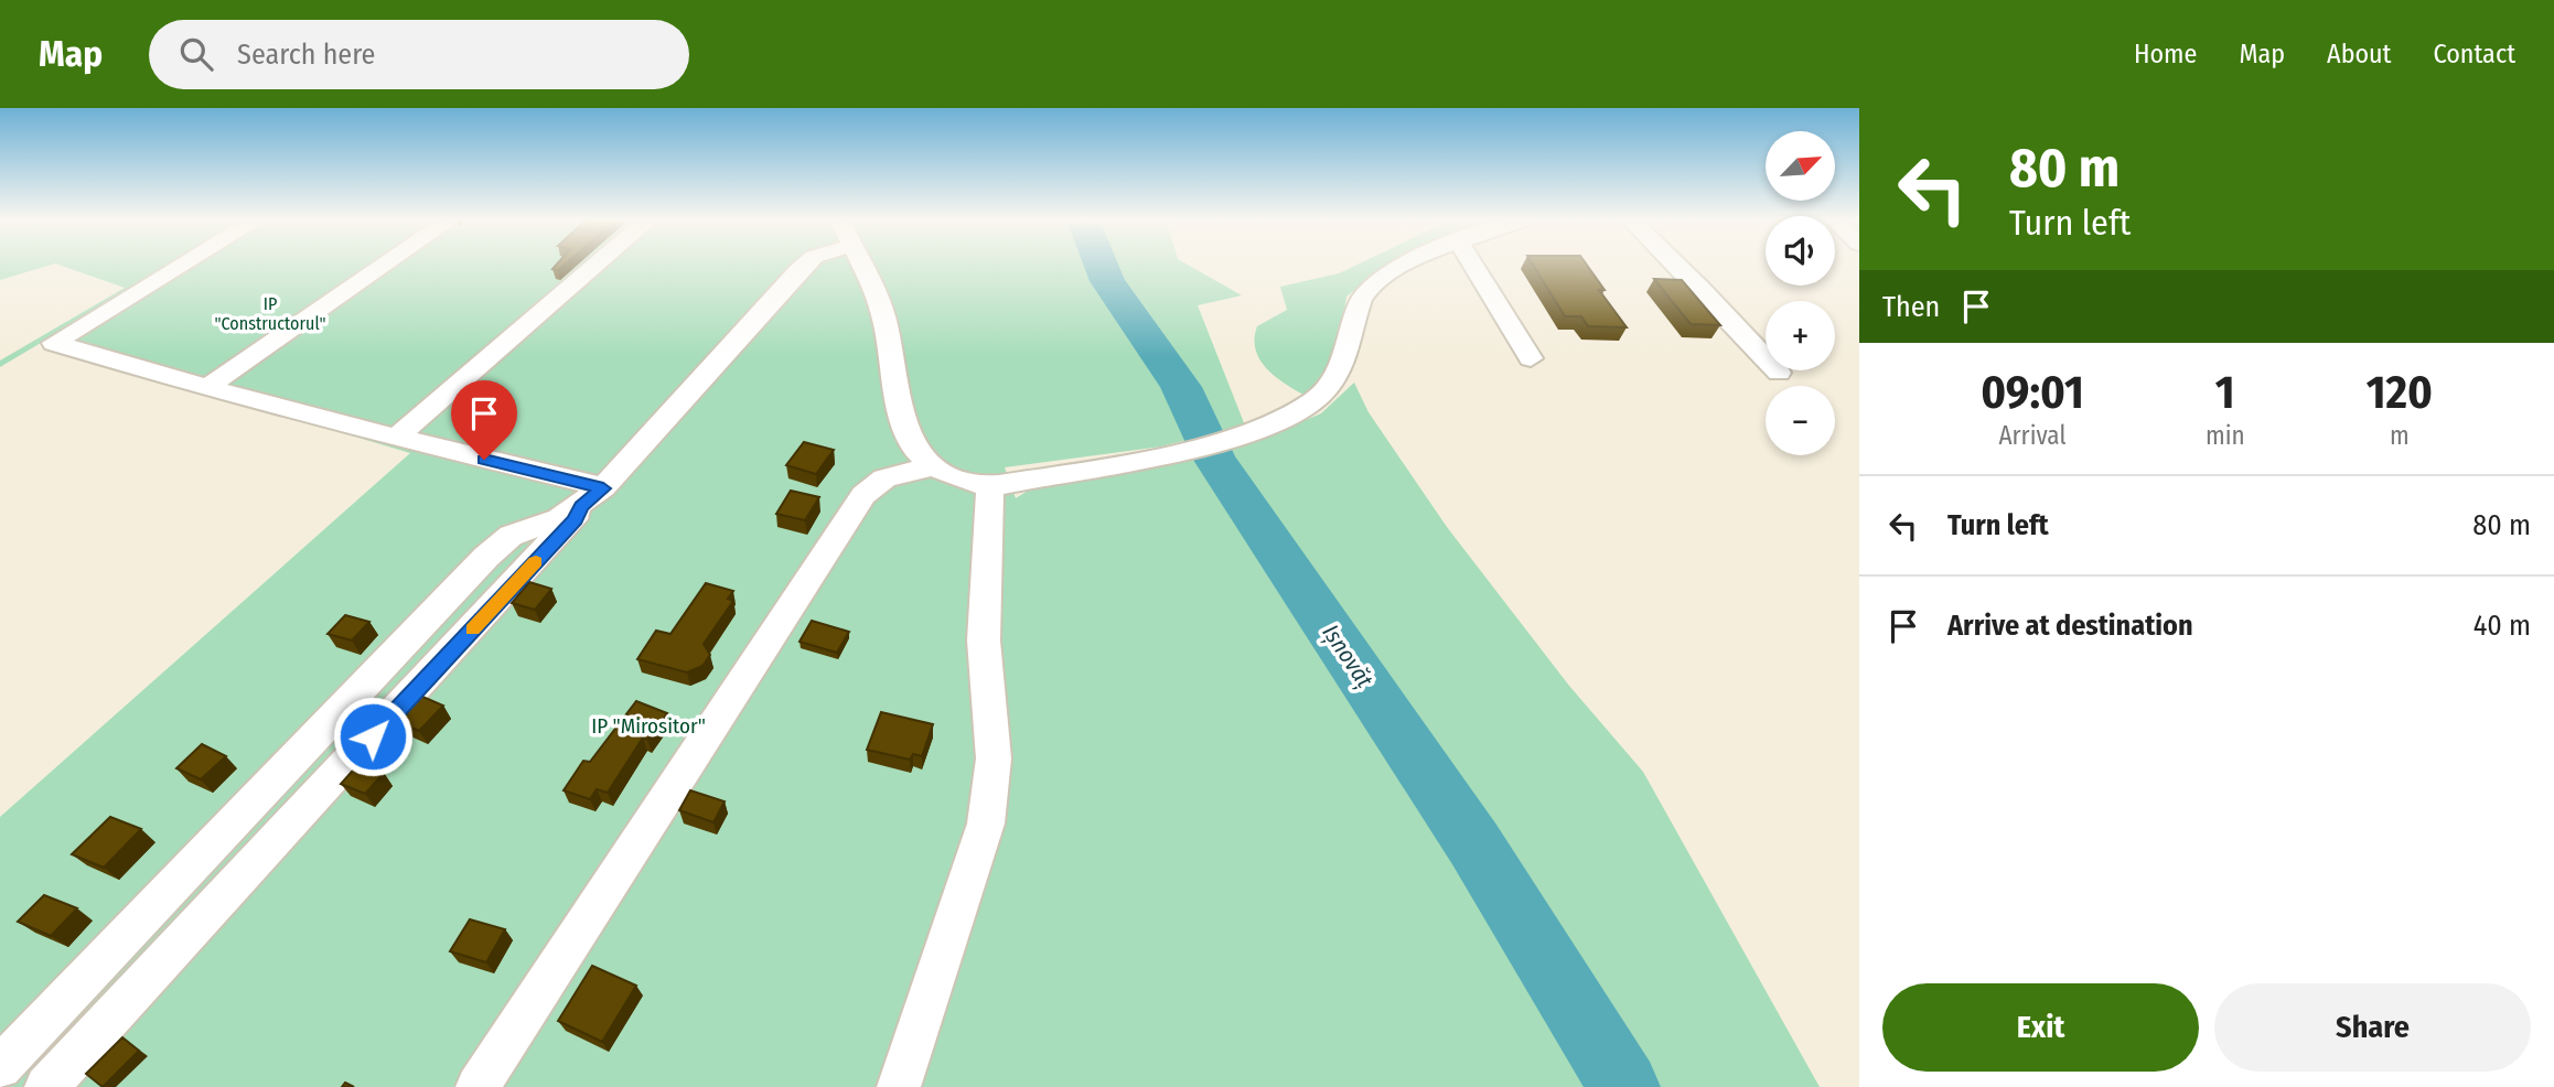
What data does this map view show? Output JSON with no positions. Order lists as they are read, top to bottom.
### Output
{
  "water": ["Ișnovăț"],
  "parks": ["IP \"Constructorul\"", "IP \"Mirositor\""],
  "north": "top right",
  "page": {
    "header": "Map",
    "search": "Search here",
    "nav": [
      "Home",
      "Map",
      "About",
      "Contact"
    ],
    "turn": ["80 m", "Turn left"],
    "map_buttons": ["+", "−"],
    "then": "Then",
    "eta": [
      "09:01",
      "Arrival",
      "1",
      "min",
      "120",
      "m"
    ],
    "list": [
      {
        "name": "Turn left",
        "value": "80 m"
      },
      {
        "name": "Arrive at destination",
        "value": "40 m"
      }
    ],
    "buttons": ["Exit", "Share"]
  }
}
